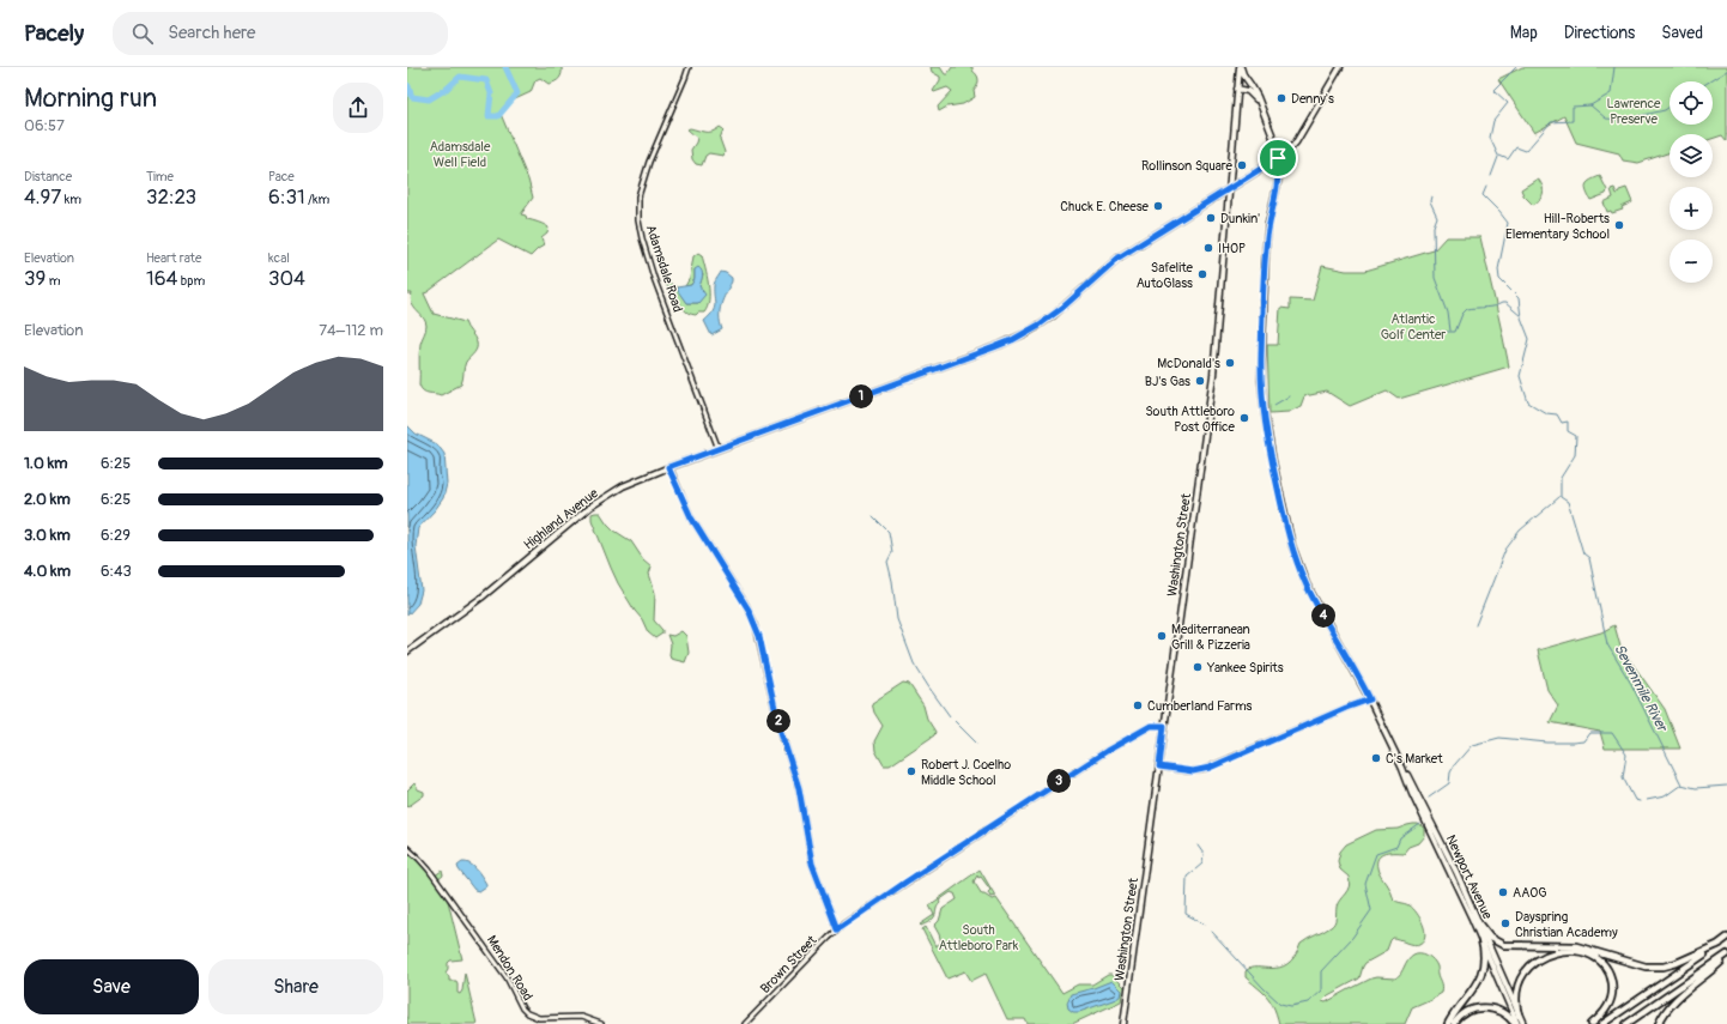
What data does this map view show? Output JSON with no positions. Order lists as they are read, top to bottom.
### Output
{
  "streets": {
    "main road": ["Highland Avenue", "Washington Street", "Newport Avenue"],
    "street": ["Adamsdale Road", "Brown Street", "Mendon Road"]
  },
  "crossings": [
    ["Adamsdale Road", "Highland Avenue"],
    ["Highland Avenue", "Washington Street"],
    ["Highland Avenue", "Newport Avenue"],
    ["Washington Street", "Newport Avenue"],
    ["Washington Street", "Brown Street"]
  ],
  "water": ["Sevenmile River"],
  "parks": [
    "Lawrence Preserve",
    "Adamsdale Well Field",
    "Atlantic Golf Center",
    "South Attleboro Park"
  ],
  "places": [
    "Denny's",
    "Rollinson Square",
    "Chuck E. Cheese",
    "Dunkin'",
    "Hill-Roberts Elementary School",
    "IHOP",
    "Safelite AutoGlass",
    "McDonald's",
    "BJ's Gas",
    "South Attleboro Post Office",
    "Mediterranean Grill & Pizzeria",
    "Yankee Spirits",
    "Cumberland Farms",
    "C's Market",
    "Robert J. Coelho Middle School",
    "AAOG",
    "Dayspring Christian Academy"
  ],
  "page": {
    "header": "Pacely",
    "search": "Search here",
    "nav": ["Map", "Directions", "Saved"],
    "heading": ["Morning run", "06:57"],
    "map_buttons": ["+", "−"],
    "stats": [
      ["Distance", "4.97 km"],
      ["Time", "32:23"],
      ["Pace", "6:31 /km"],
      ["Elevation", "39 m"],
      ["Heart rate", "164 bpm"],
      ["kcal", "304"]
    ],
    "chart": ["Elevation", "74–112 m"],
    "pins": [
      "1",
      "4",
      "2",
      "3"
    ],
    "list": [
      {
        "name": "1.0 km",
        "note": "6:25"
      },
      {
        "name": "2.0 km",
        "note": "6:25"
      },
      {
        "name": "3.0 km",
        "note": "6:29"
      },
      {
        "name": "4.0 km",
        "note": "6:43"
      }
    ],
    "buttons": ["Save", "Share"]
  }
}
